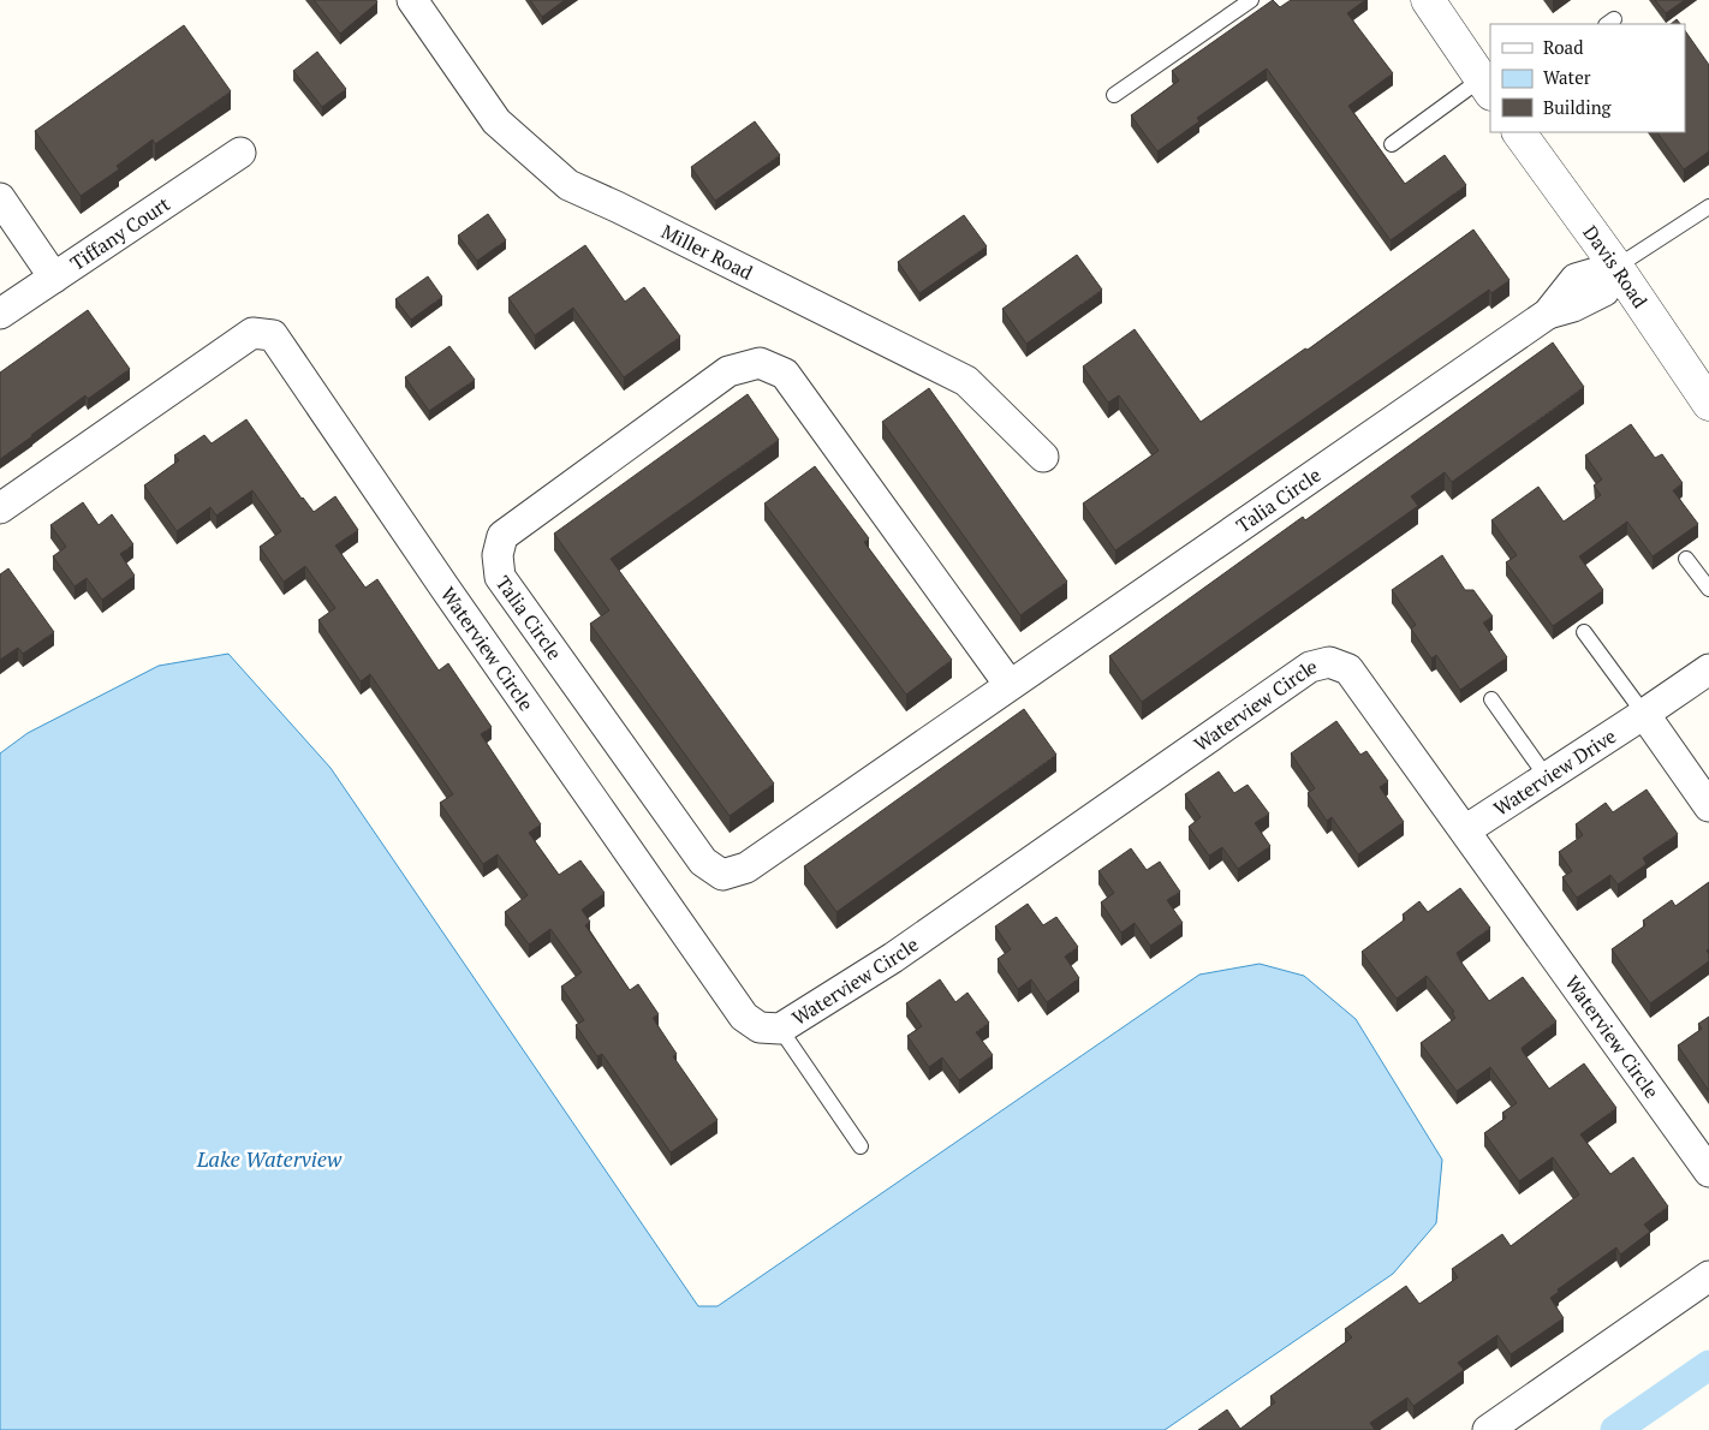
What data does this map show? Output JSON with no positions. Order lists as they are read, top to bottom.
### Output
{
  "streets": {
    "street": [
      "Tiffany Court",
      "Miller Road",
      "Davis Road",
      "Talia Circle",
      "Waterview Circle",
      "Waterview Drive"
    ]
  },
  "crossings": [
    ["Davis Road", "Talia Circle"],
    ["Waterview Circle", "Waterview Drive"]
  ],
  "water": ["Lake Waterview"],
  "legend": ["Road", "Water", "Building"]
}
